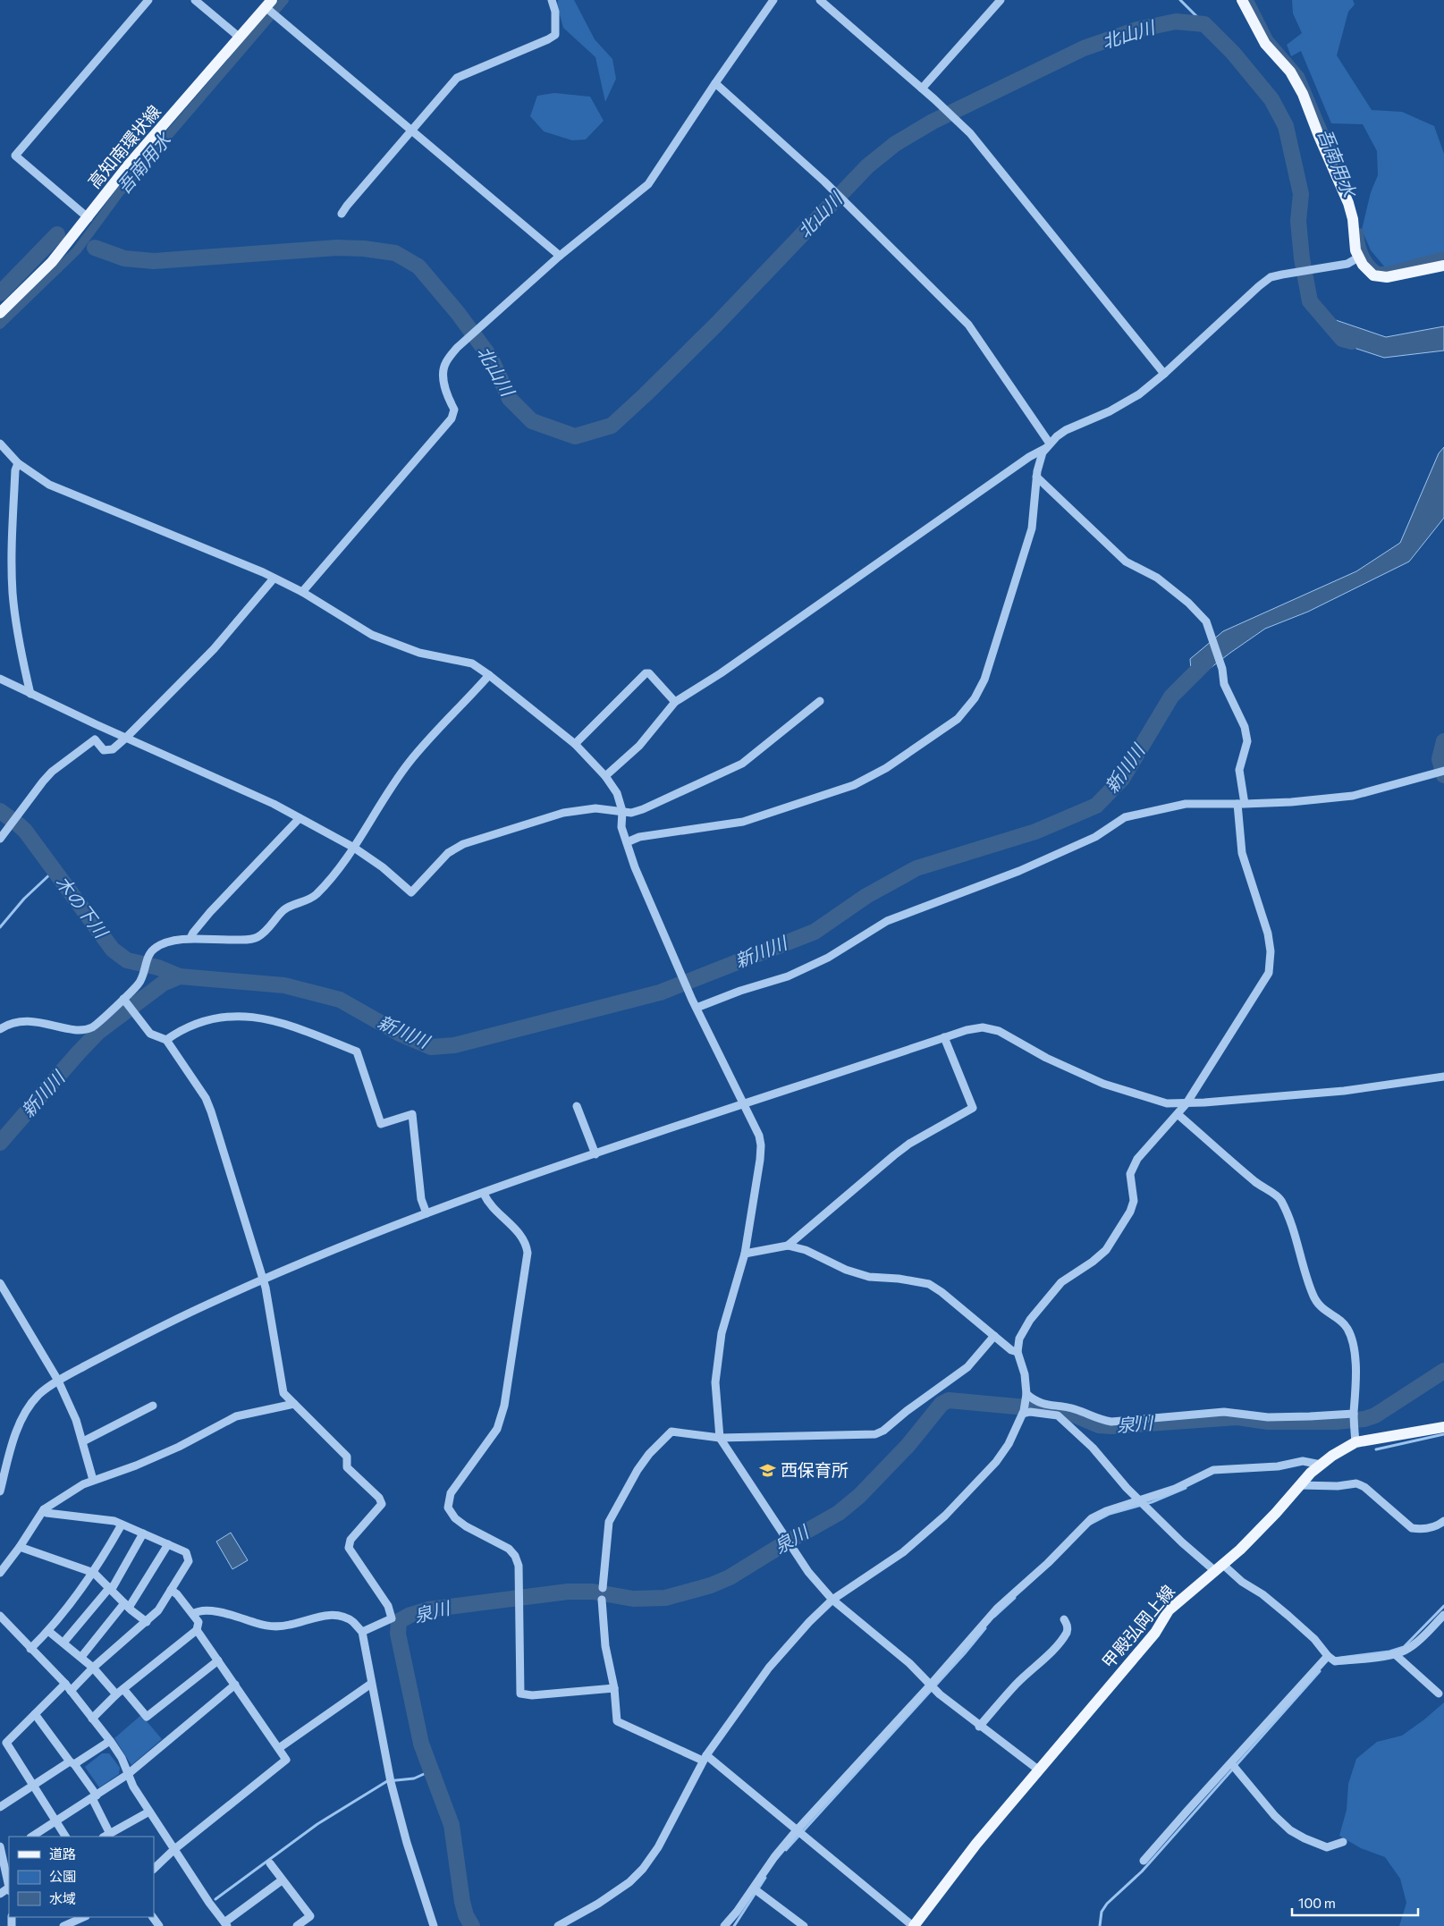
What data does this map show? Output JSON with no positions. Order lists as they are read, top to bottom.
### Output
{
  "streets": {
    "main road": ["高知南環状線", "甲殿弘岡上線"]
  },
  "water": [
    "北山川",
    "吾南用水",
    "新川川",
    "木の下川",
    "泉川"
  ],
  "places": {
    "school or university": ["西保育所"]
  },
  "legend": ["道路", "公園", "水域"],
  "scale_bar": "100 m"
}
